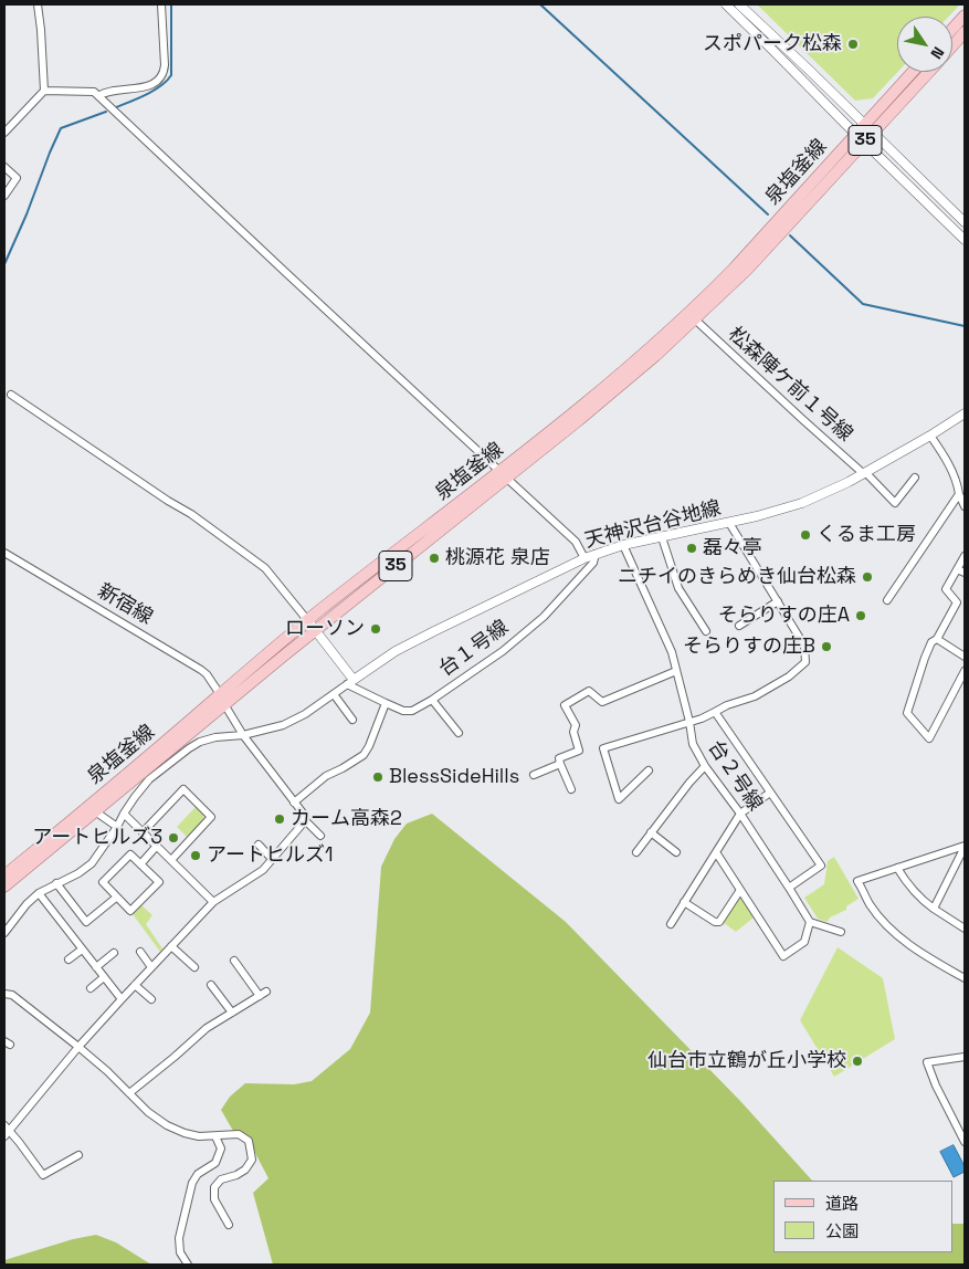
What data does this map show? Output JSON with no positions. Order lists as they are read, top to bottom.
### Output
{
  "streets": {
    "main road": ["35", "泉塩釜線"],
    "street": [
      "松森陣ケ前１号線",
      "天神沢台谷地線",
      "新宿線",
      "台１号線",
      "台２号線"
    ]
  },
  "crossings": [
    ["35", "泉塩釜線"],
    ["泉塩釜線", "松森陣ケ前１号線"],
    ["泉塩釜線", "新宿線"],
    ["松森陣ケ前１号線", "天神沢台谷地線"],
    ["天神沢台谷地線", "台１号線"],
    ["天神沢台谷地線", "台２号線"]
  ],
  "places": [
    "スポパーク松森",
    "くるま工房",
    "磊々亭",
    "桃源花 泉店",
    "ニチイのきらめき仙台松森",
    "そらりすの庄A",
    "ローソン",
    "そらりすの庄B",
    "BlessSideHills",
    "カーム高森2",
    "アートヒルズ3",
    "アートヒルズ1",
    "仙台市立鶴が丘小学校"
  ],
  "legend": ["道路", "公園"],
  "north": "bottom right"
}
